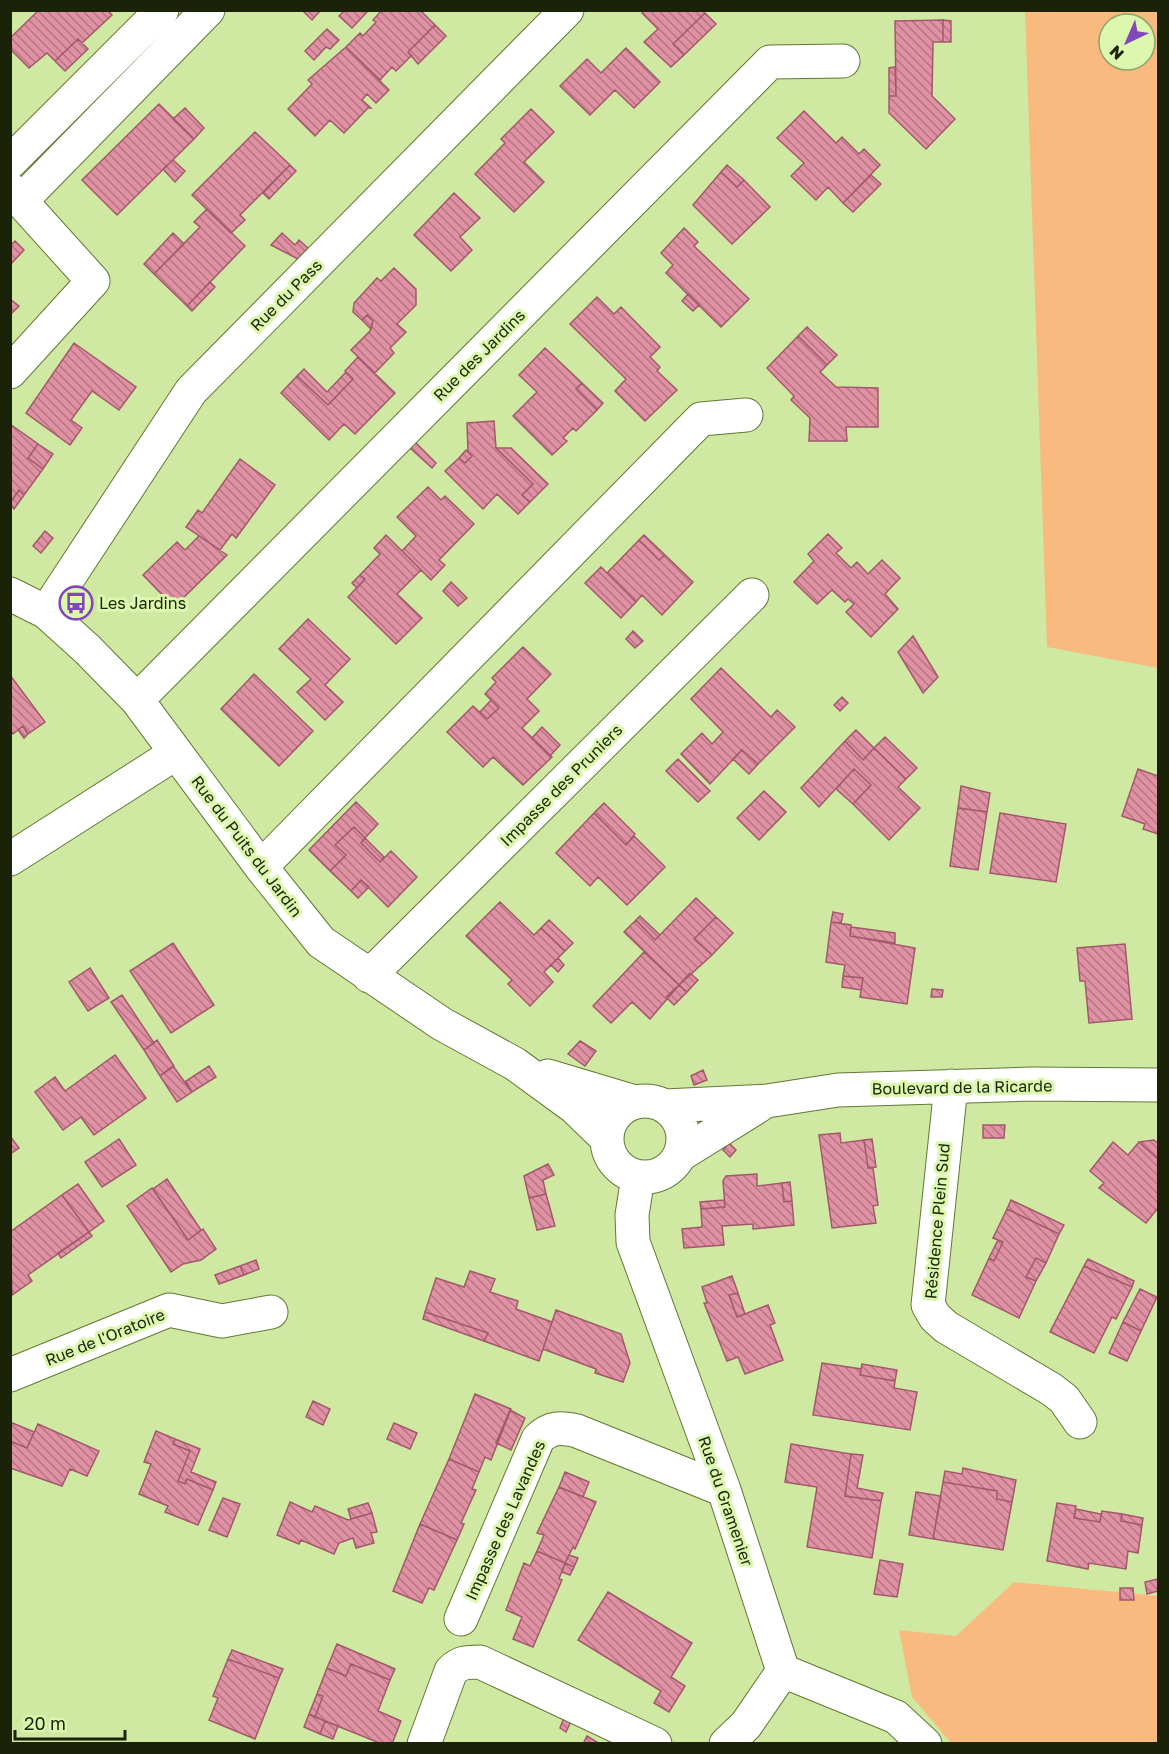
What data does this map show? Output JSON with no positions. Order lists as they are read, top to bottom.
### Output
{
  "streets": {
    "street": [
      "Rue du Pass",
      "Rue des Jardins",
      "Impasse des Pruniers",
      "Rue du Puits du Jardin",
      "Boulevard de la Ricarde",
      "Résidence Plein Sud",
      "Rue de l'Oratoire",
      "Rue du Gramenier",
      "Impasse des Lavandes"
    ]
  },
  "crossings": [
    ["Rue du Pass", "Rue du Puits du Jardin"],
    ["Rue des Jardins", "Rue du Puits du Jardin"],
    ["Impasse des Pruniers", "Rue du Puits du Jardin"],
    ["Rue du Puits du Jardin", "Boulevard de la Ricarde"],
    ["Rue du Puits du Jardin", "Rue du Gramenier"],
    ["Boulevard de la Ricarde", "Résidence Plein Sud"],
    ["Boulevard de la Ricarde", "Rue du Gramenier"],
    ["Rue du Gramenier", "Impasse des Lavandes"]
  ],
  "places": {
    "bus stop": ["Les Jardins"]
  },
  "scale_bar": "20 m",
  "north": "bottom left"
}
